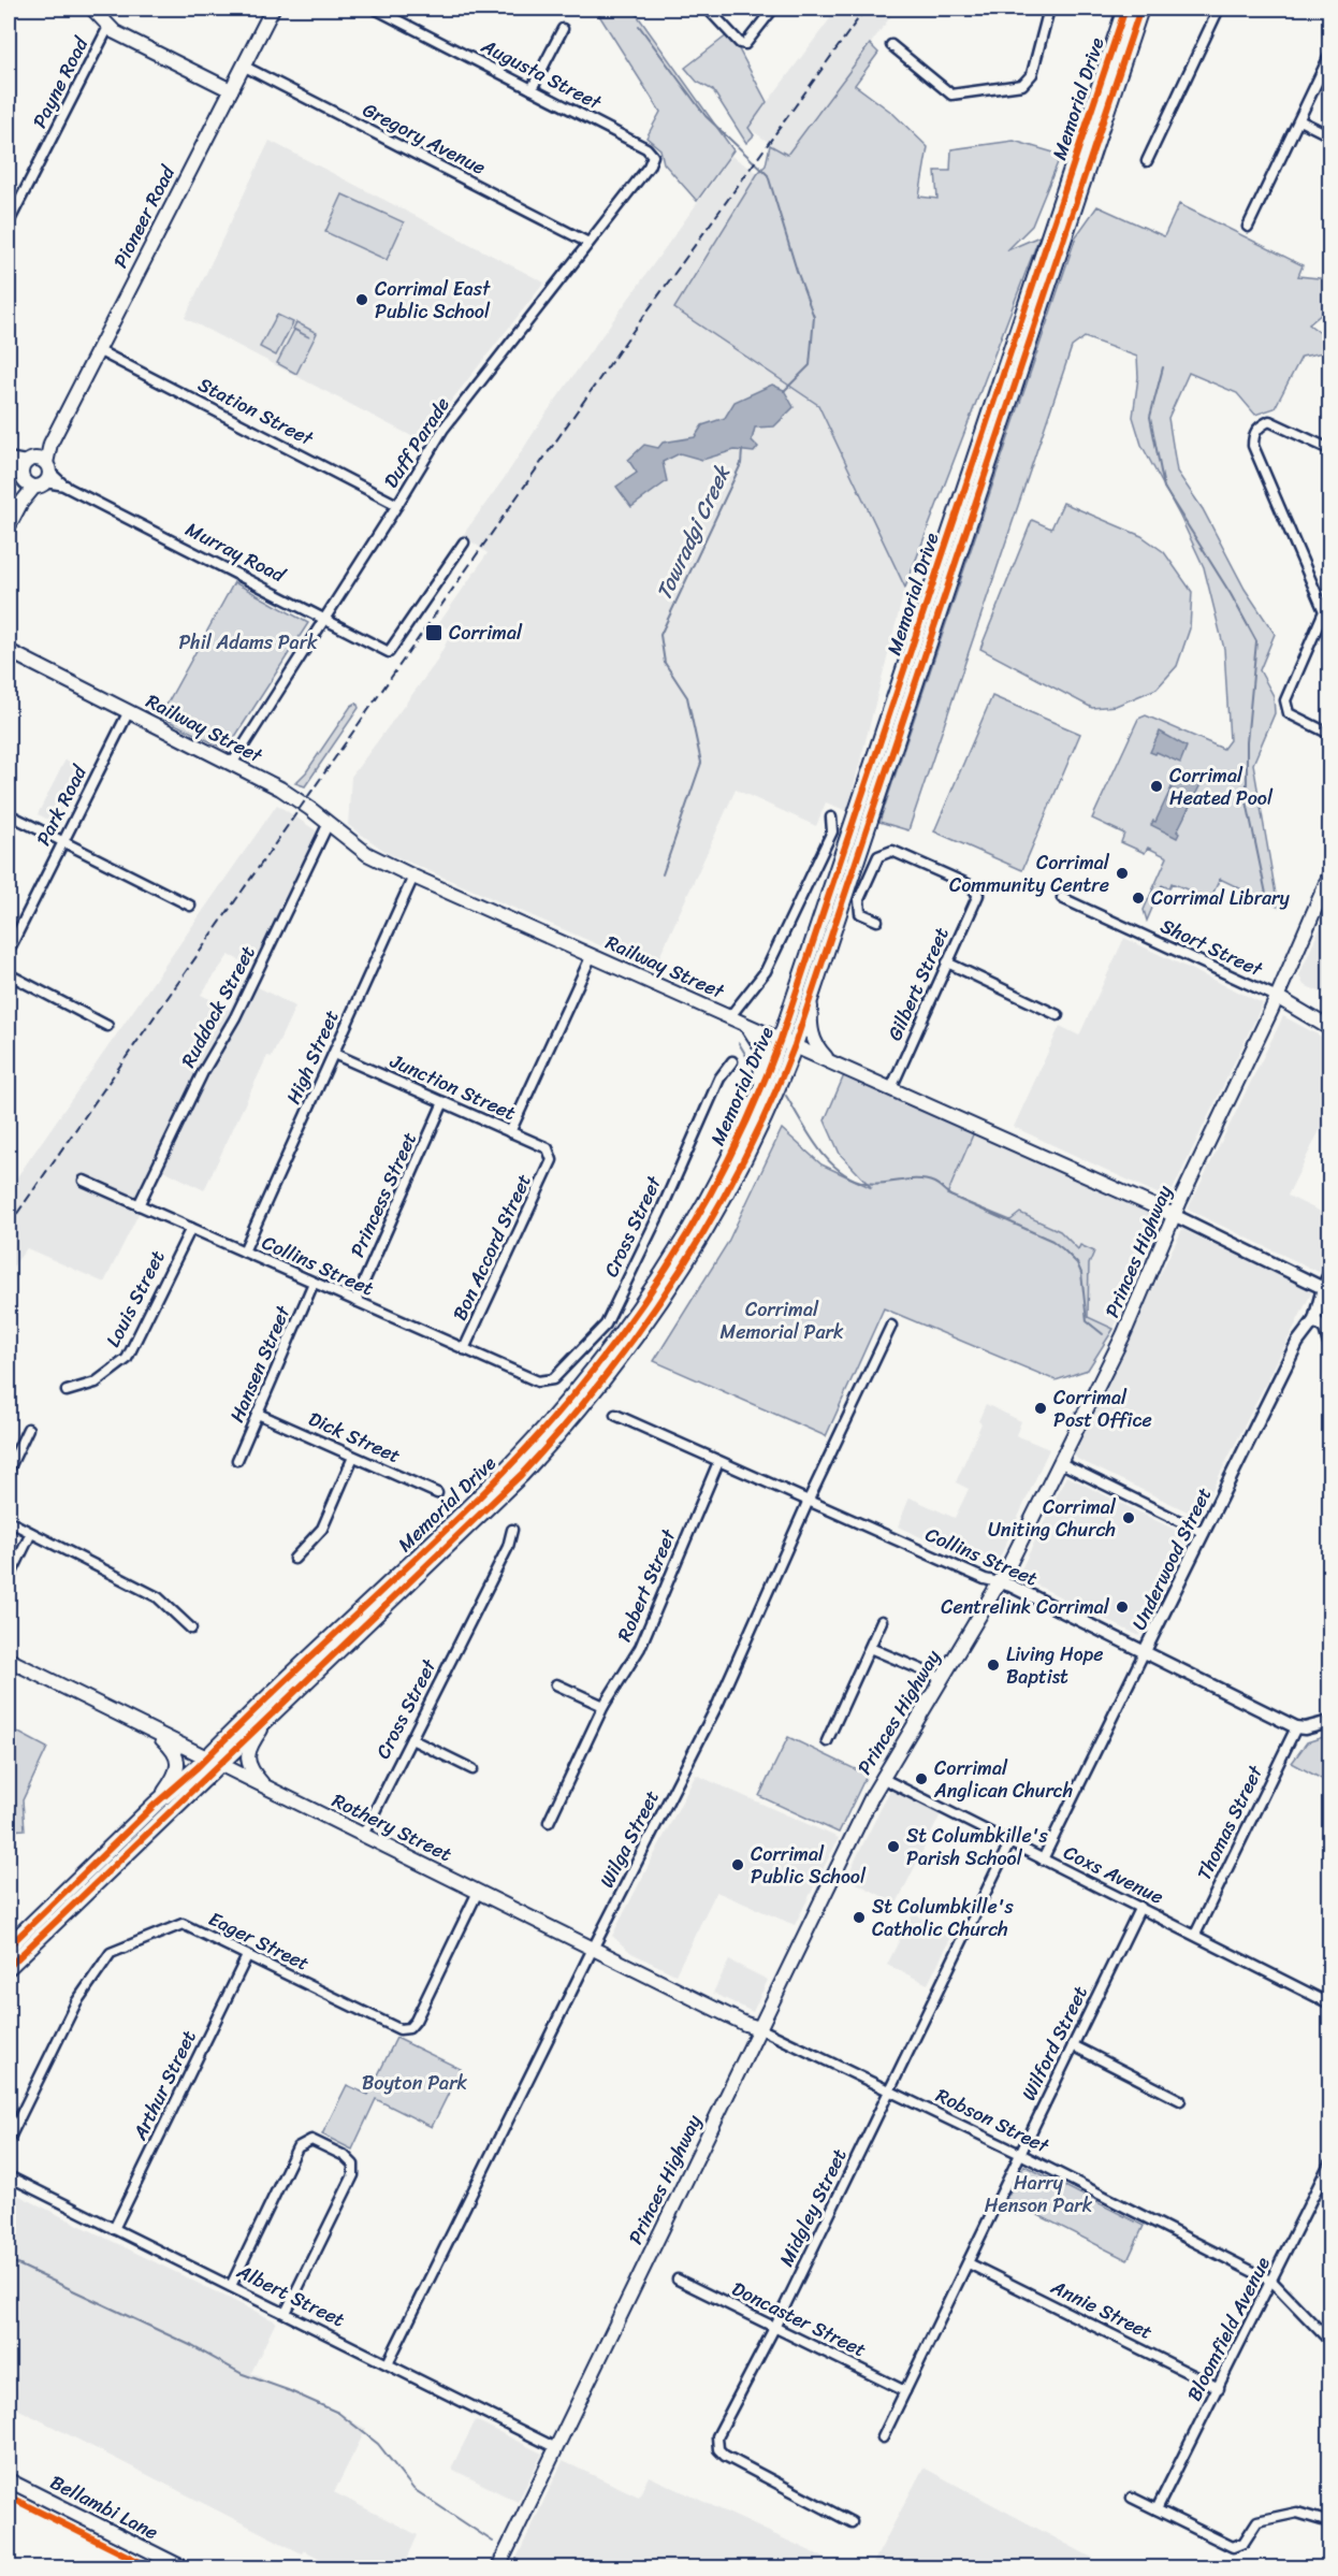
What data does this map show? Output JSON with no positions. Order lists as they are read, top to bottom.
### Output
{
  "streets": {
    "main road": [
      "Memorial Drive",
      "Pioneer Road",
      "Railway Street",
      "Princes Highway",
      "Rothery Street",
      "Bellambi Lane"
    ],
    "street": [
      "Augusta Street",
      "Payne Road",
      "Gregory Avenue",
      "Station Street",
      "Duff Parade",
      "Murray Road",
      "Park Road",
      "Short Street",
      "Gilbert Street",
      "Ruddock Street",
      "High Street",
      "Junction Street",
      "Princess Street",
      "Cross Street",
      "Bon Accord Street",
      "Collins Street",
      "Louis Street",
      "Hansen Street",
      "Dick Street",
      "Underwood Street",
      "Robert Street",
      "Thomas Street",
      "Wilga Street",
      "Coxs Avenue",
      "Eager Street",
      "Wilford Street",
      "Arthur Street",
      "Robson Street",
      "Midgley Street",
      "Albert Street",
      "Annie Street",
      "Doncaster Street",
      "Bloomfield Avenue"
    ]
  },
  "crossings": [
    ["Augusta Street", "Duff Parade"],
    ["Memorial Drive", "Railway Street"],
    ["Memorial Drive", "Rothery Street"],
    ["Gregory Avenue", "Pioneer Road"],
    ["Gregory Avenue", "Duff Parade"],
    ["Pioneer Road", "Station Street"],
    ["Pioneer Road", "Murray Road"],
    ["Station Street", "Duff Parade"],
    ["Duff Parade", "Murray Road"],
    ["Duff Parade", "Railway Street"],
    ["Railway Street", "Park Road"],
    ["Railway Street", "Gilbert Street"],
    ["Railway Street", "Ruddock Street"],
    ["Railway Street", "High Street"],
    ["Railway Street", "Princes Highway"],
    ["Railway Street", "Underwood Street"],
    ["Short Street", "Princes Highway"],
    ["Ruddock Street", "Collins Street"],
    ["High Street", "Junction Street"],
    ["High Street", "Collins Street"],
    ["Junction Street", "Princess Street"],
    ["Junction Street", "Bon Accord Street"],
    ["Princess Street", "Collins Street"],
    ["Cross Street", "Collins Street"],
    ["Cross Street", "Rothery Street"],
    ["Bon Accord Street", "Collins Street"],
    ["Princes Highway", "Collins Street"],
    ["Princes Highway", "Rothery Street"],
    ["Princes Highway", "Coxs Avenue"],
    ["Princes Highway", "Robson Street"],
    ["Princes Highway", "Albert Street"],
    ["Collins Street", "Louis Street"],
    ["Collins Street", "Hansen Street"],
    ["Collins Street", "Underwood Street"],
    ["Collins Street", "Robert Street"],
    ["Collins Street", "Thomas Street"],
    ["Collins Street", "Wilga Street"],
    ["Hansen Street", "Dick Street"],
    ["Underwood Street", "Coxs Avenue"],
    ["Thomas Street", "Coxs Avenue"],
    ["Rothery Street", "Wilga Street"],
    ["Rothery Street", "Eager Street"],
    ["Rothery Street", "Robson Street"],
    ["Wilga Street", "Albert Street"],
    ["Coxs Avenue", "Wilford Street"],
    ["Coxs Avenue", "Midgley Street"],
    ["Eager Street", "Arthur Street"],
    ["Wilford Street", "Robson Street"],
    ["Wilford Street", "Annie Street"],
    ["Wilford Street", "Doncaster Street"],
    ["Arthur Street", "Albert Street"],
    ["Robson Street", "Midgley Street"],
    ["Robson Street", "Bloomfield Avenue"],
    ["Midgley Street", "Doncaster Street"],
    ["Annie Street", "Bloomfield Avenue"]
  ],
  "water": ["Towradgi Creek"],
  "parks": [
    "Phil Adams Park",
    "Corrimal Memorial Park",
    "Boyton Park",
    "Harry Henson Park"
  ],
  "places": {
    "other": [
      "Corrimal East Public School",
      "Corrimal Heated Pool",
      "Corrimal Community Centre",
      "Corrimal Library",
      "Corrimal Post Office",
      "Corrimal Uniting Church",
      "Centrelink Corrimal",
      "Living Hope Baptist",
      "Corrimal Anglican Church",
      "St Columbkille's Parish School",
      "Corrimal Public School",
      "St Columbkille's Catholic Church"
    ],
    "transit": ["Corrimal"]
  }
}
